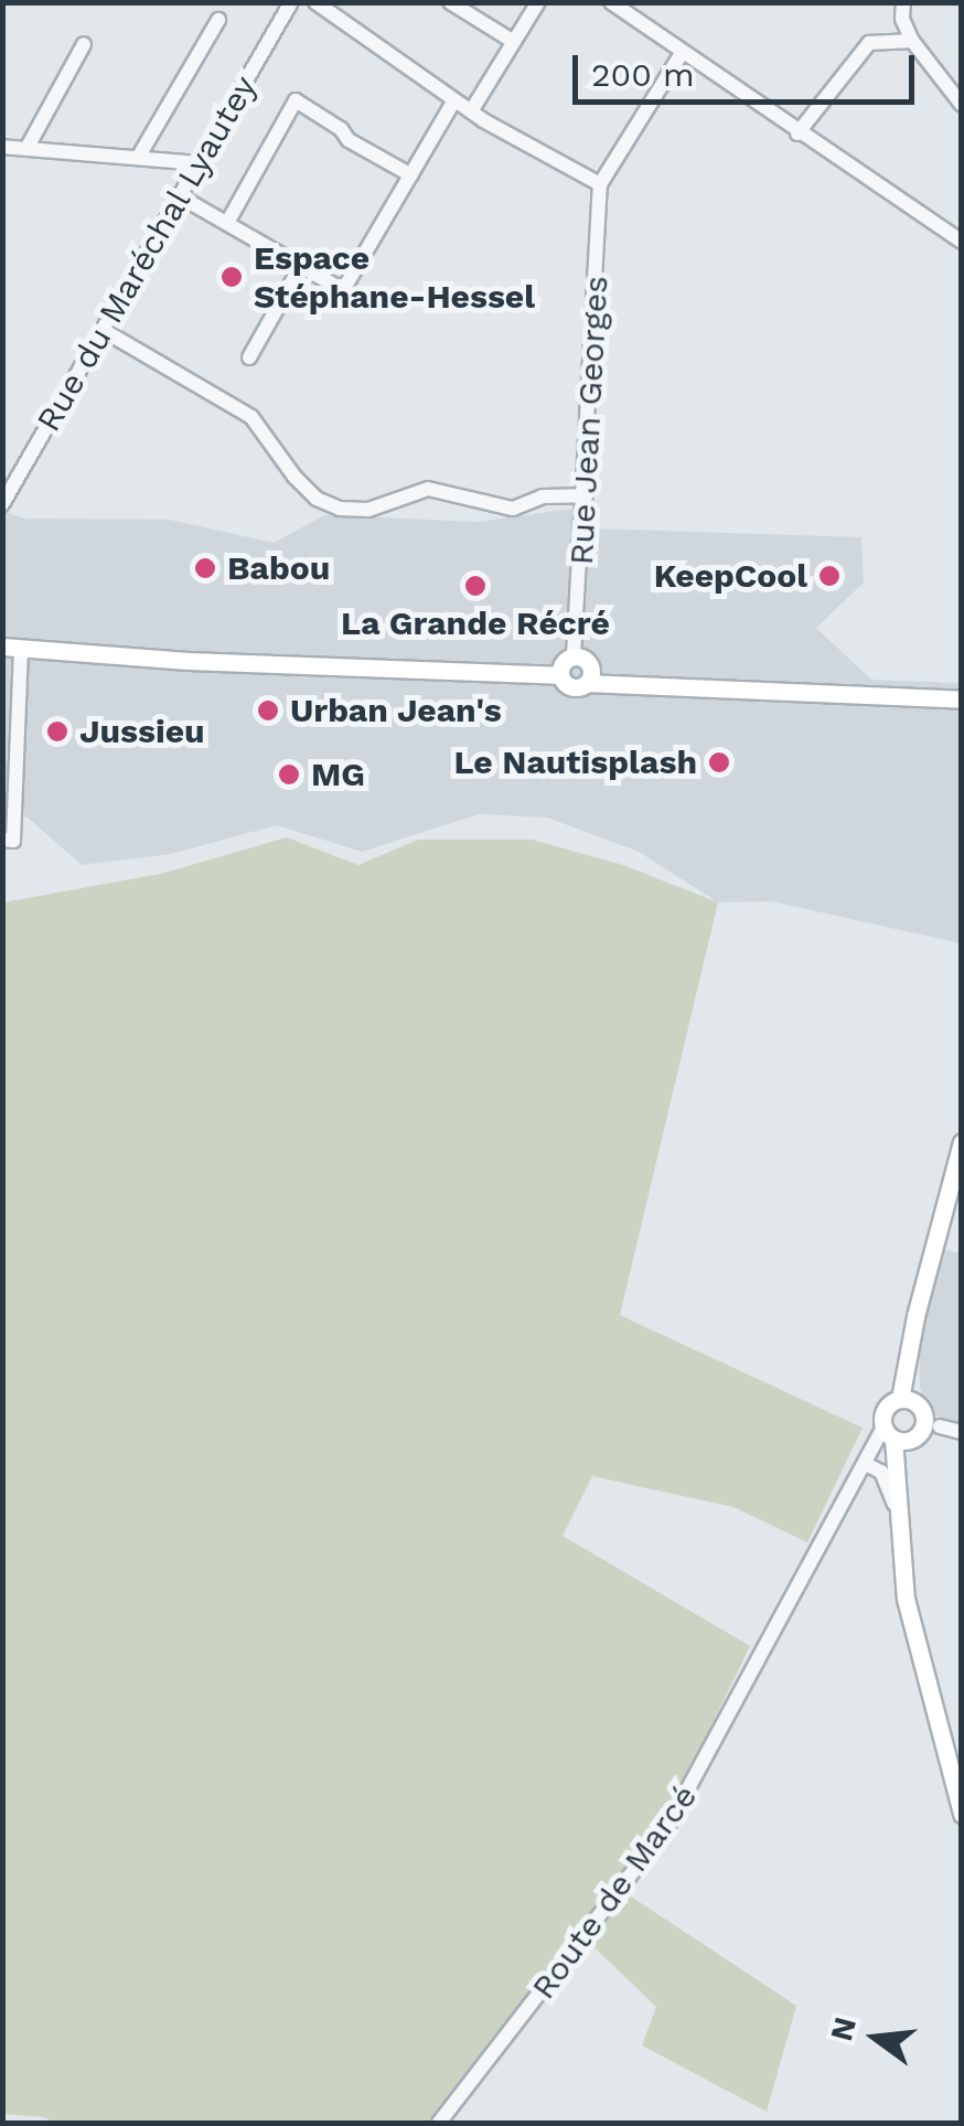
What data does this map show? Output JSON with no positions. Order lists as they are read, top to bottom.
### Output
{
  "streets": {
    "street": ["Rue du Maréchal Lyautey", "Rue Jean Georges", "Route de Marcé"]
  },
  "places": [
    "Espace Stéphane-Hessel",
    "Babou",
    "KeepCool",
    "La Grande Récré",
    "Urban Jean's",
    "Jussieu",
    "Le Nautisplash",
    "MG"
  ],
  "scale_bar": "200 m",
  "north": "left"
}
